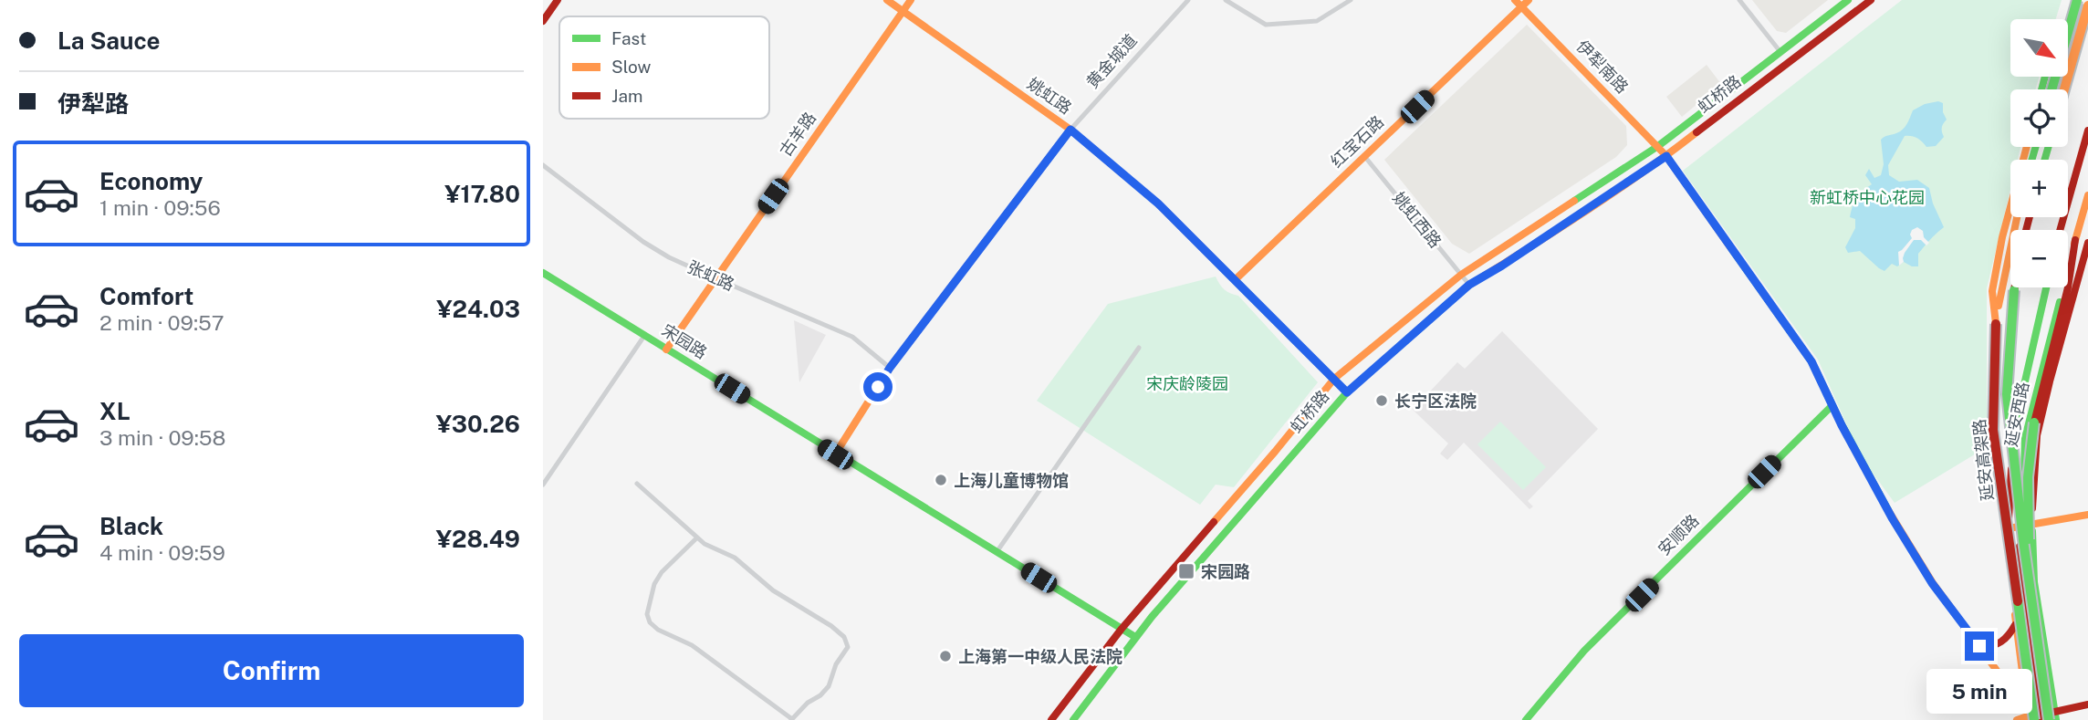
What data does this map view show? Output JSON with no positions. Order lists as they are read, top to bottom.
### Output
{
  "streets": {
    "main road": [
      "黄金城道",
      "伊犁南路",
      "虹桥路",
      "姚虹路",
      "古羊路",
      "红宝石路",
      "宋园路",
      "延安西路",
      "延安高架路",
      "安顺路"
    ],
    "street": ["姚虹西路", "张虹路"]
  },
  "crossings": [
    ["黄金城道", "姚虹路"],
    ["黄金城道", "张虹路"],
    ["黄金城道", "宋园路"],
    ["伊犁南路", "虹桥路"],
    ["伊犁南路", "红宝石路"],
    ["伊犁南路", "延安西路"],
    ["伊犁南路", "延安高架路"],
    ["伊犁南路", "安顺路"],
    ["虹桥路", "姚虹路"],
    ["虹桥路", "姚虹西路"],
    ["虹桥路", "宋园路"],
    ["姚虹路", "古羊路"],
    ["姚虹路", "红宝石路"],
    ["古羊路", "张虹路"],
    ["古羊路", "宋园路"],
    ["红宝石路", "姚虹西路"],
    ["延安西路", "延安高架路"]
  ],
  "parks": ["新虹桥中心花园", "宋庆龄陵园"],
  "places": {
    "other": ["长宁区法院", "上海儿童博物馆", "上海第一中级人民法院"],
    "transit": ["宋园路"]
  },
  "legend": ["Fast", "Slow", "Jam"],
  "north": "bottom right",
  "page": {
    "banner": ["La Sauce", "伊犁路"],
    "map_buttons": ["+", "−"],
    "list": [
      {
        "name": "Economy",
        "note": "1 min · 09:56",
        "value": "¥17.80"
      },
      {
        "name": "Comfort",
        "note": "2 min · 09:57",
        "value": "¥24.03"
      },
      {
        "name": "XL",
        "note": "3 min · 09:58",
        "value": "¥30.26"
      },
      {
        "name": "Black",
        "note": "4 min · 09:59",
        "value": "¥28.49"
      }
    ],
    "buttons": "Confirm",
    "bubble": "5 min"
  }
}
